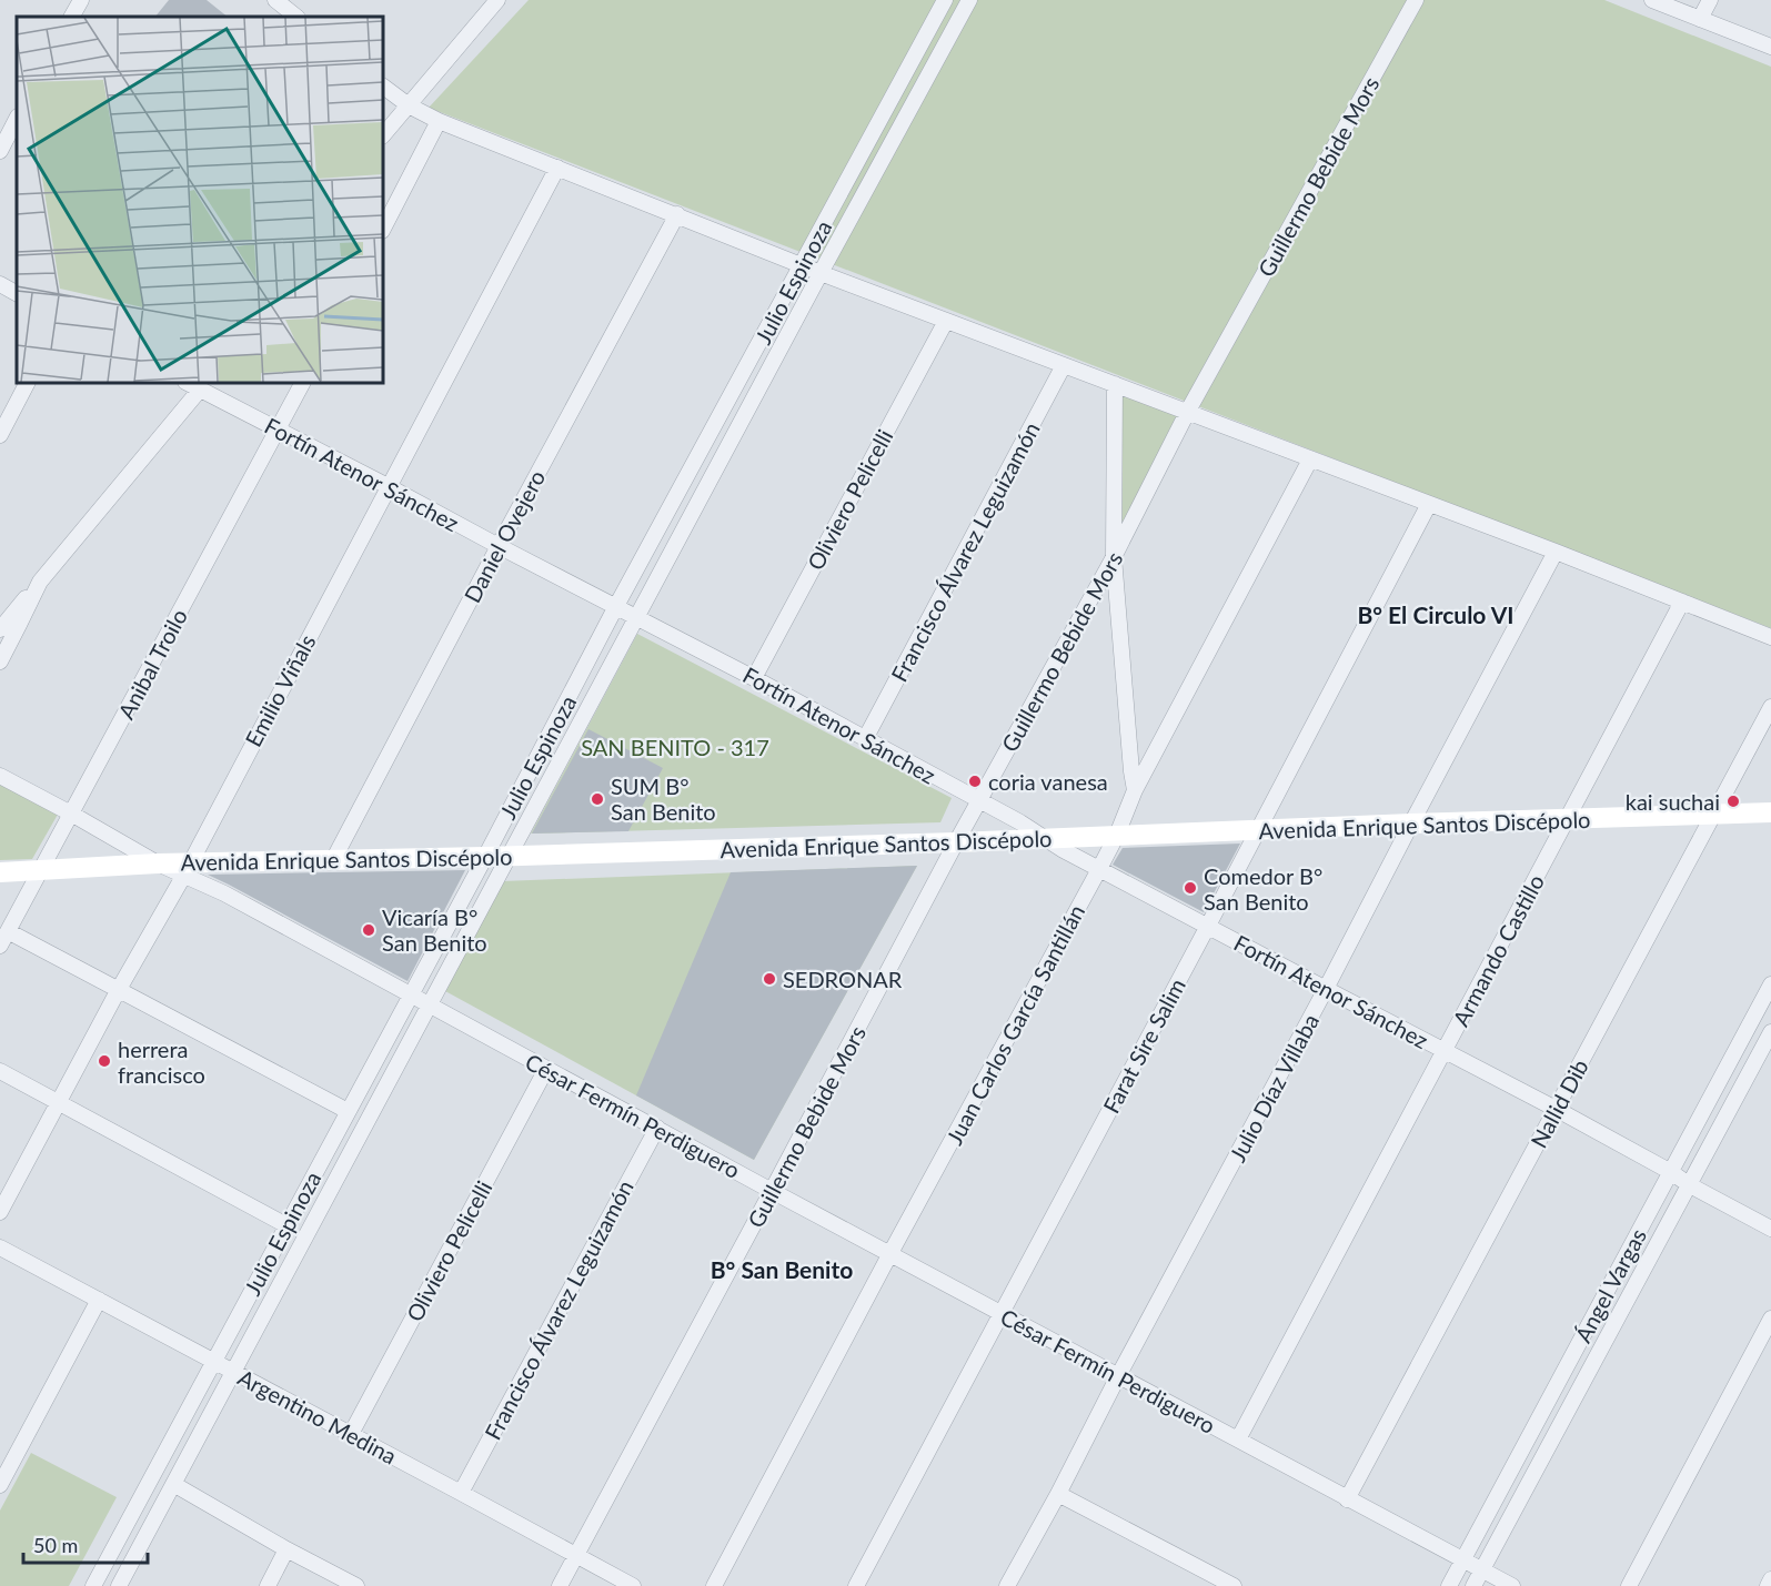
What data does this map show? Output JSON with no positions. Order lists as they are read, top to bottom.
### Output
{
  "streets": {
    "main road": ["Avenida Enrique Santos Discépolo"],
    "street": [
      "Guillermo Bebide Mors",
      "Julio Espinoza",
      "Fortín Atenor Sánchez",
      "Oliviero Pelicelli",
      "Daniel Ovejero",
      "Francisco Álvarez Leguizamón",
      "Anibal Troilo",
      "Emilio Viñals",
      "Armando Castillo",
      "Juan Carlos García Santillán",
      "Farat Sire Salim",
      "Julio Díaz Villaba",
      "Nallid Dib",
      "César Fermín Perdiguero",
      "Ángel Vargas",
      "Argentino Medina"
    ]
  },
  "crossings": [
    ["Guillermo Bebide Mors", "Fortín Atenor Sánchez"],
    ["Guillermo Bebide Mors", "Avenida Enrique Santos Discépolo"],
    ["Guillermo Bebide Mors", "César Fermín Perdiguero"],
    ["Guillermo Bebide Mors", "Argentino Medina"],
    ["Julio Espinoza", "Fortín Atenor Sánchez"],
    ["Julio Espinoza", "Avenida Enrique Santos Discépolo"],
    ["Julio Espinoza", "César Fermín Perdiguero"],
    ["Julio Espinoza", "Argentino Medina"],
    ["Fortín Atenor Sánchez", "Oliviero Pelicelli"],
    ["Fortín Atenor Sánchez", "Daniel Ovejero"],
    ["Fortín Atenor Sánchez", "Francisco Álvarez Leguizamón"],
    ["Fortín Atenor Sánchez", "Anibal Troilo"],
    ["Fortín Atenor Sánchez", "Emilio Viñals"],
    ["Fortín Atenor Sánchez", "Avenida Enrique Santos Discépolo"],
    ["Fortín Atenor Sánchez", "Armando Castillo"],
    ["Fortín Atenor Sánchez", "Juan Carlos García Santillán"],
    ["Fortín Atenor Sánchez", "Farat Sire Salim"],
    ["Fortín Atenor Sánchez", "Julio Díaz Villaba"],
    ["Fortín Atenor Sánchez", "Nallid Dib"],
    ["Fortín Atenor Sánchez", "Ángel Vargas"],
    ["Oliviero Pelicelli", "César Fermín Perdiguero"],
    ["Oliviero Pelicelli", "Argentino Medina"],
    ["Daniel Ovejero", "Avenida Enrique Santos Discépolo"],
    ["Francisco Álvarez Leguizamón", "César Fermín Perdiguero"],
    ["Francisco Álvarez Leguizamón", "Argentino Medina"],
    ["Anibal Troilo", "Avenida Enrique Santos Discépolo"],
    ["Emilio Viñals", "Avenida Enrique Santos Discépolo"],
    ["Emilio Viñals", "César Fermín Perdiguero"],
    ["Avenida Enrique Santos Discépolo", "Armando Castillo"],
    ["Avenida Enrique Santos Discépolo", "Juan Carlos García Santillán"],
    ["Avenida Enrique Santos Discépolo", "Farat Sire Salim"],
    ["Avenida Enrique Santos Discépolo", "Julio Díaz Villaba"],
    ["Avenida Enrique Santos Discépolo", "Nallid Dib"],
    ["Avenida Enrique Santos Discépolo", "César Fermín Perdiguero"],
    ["Armando Castillo", "César Fermín Perdiguero"],
    ["Juan Carlos García Santillán", "César Fermín Perdiguero"],
    ["Farat Sire Salim", "César Fermín Perdiguero"],
    ["Julio Díaz Villaba", "César Fermín Perdiguero"],
    ["Nallid Dib", "César Fermín Perdiguero"],
    ["César Fermín Perdiguero", "Ángel Vargas"]
  ],
  "districts": ["B° El Circulo VI", "B° San Benito"],
  "parks": ["SAN BENITO - 317"],
  "places": [
    "coria vanesa",
    "SUM B° San Benito",
    "kai suchai",
    "Comedor B° San Benito",
    "Vicaría B° San Benito",
    "SEDRONAR",
    "herrera francisco"
  ],
  "scale_bar": "50 m"
}
